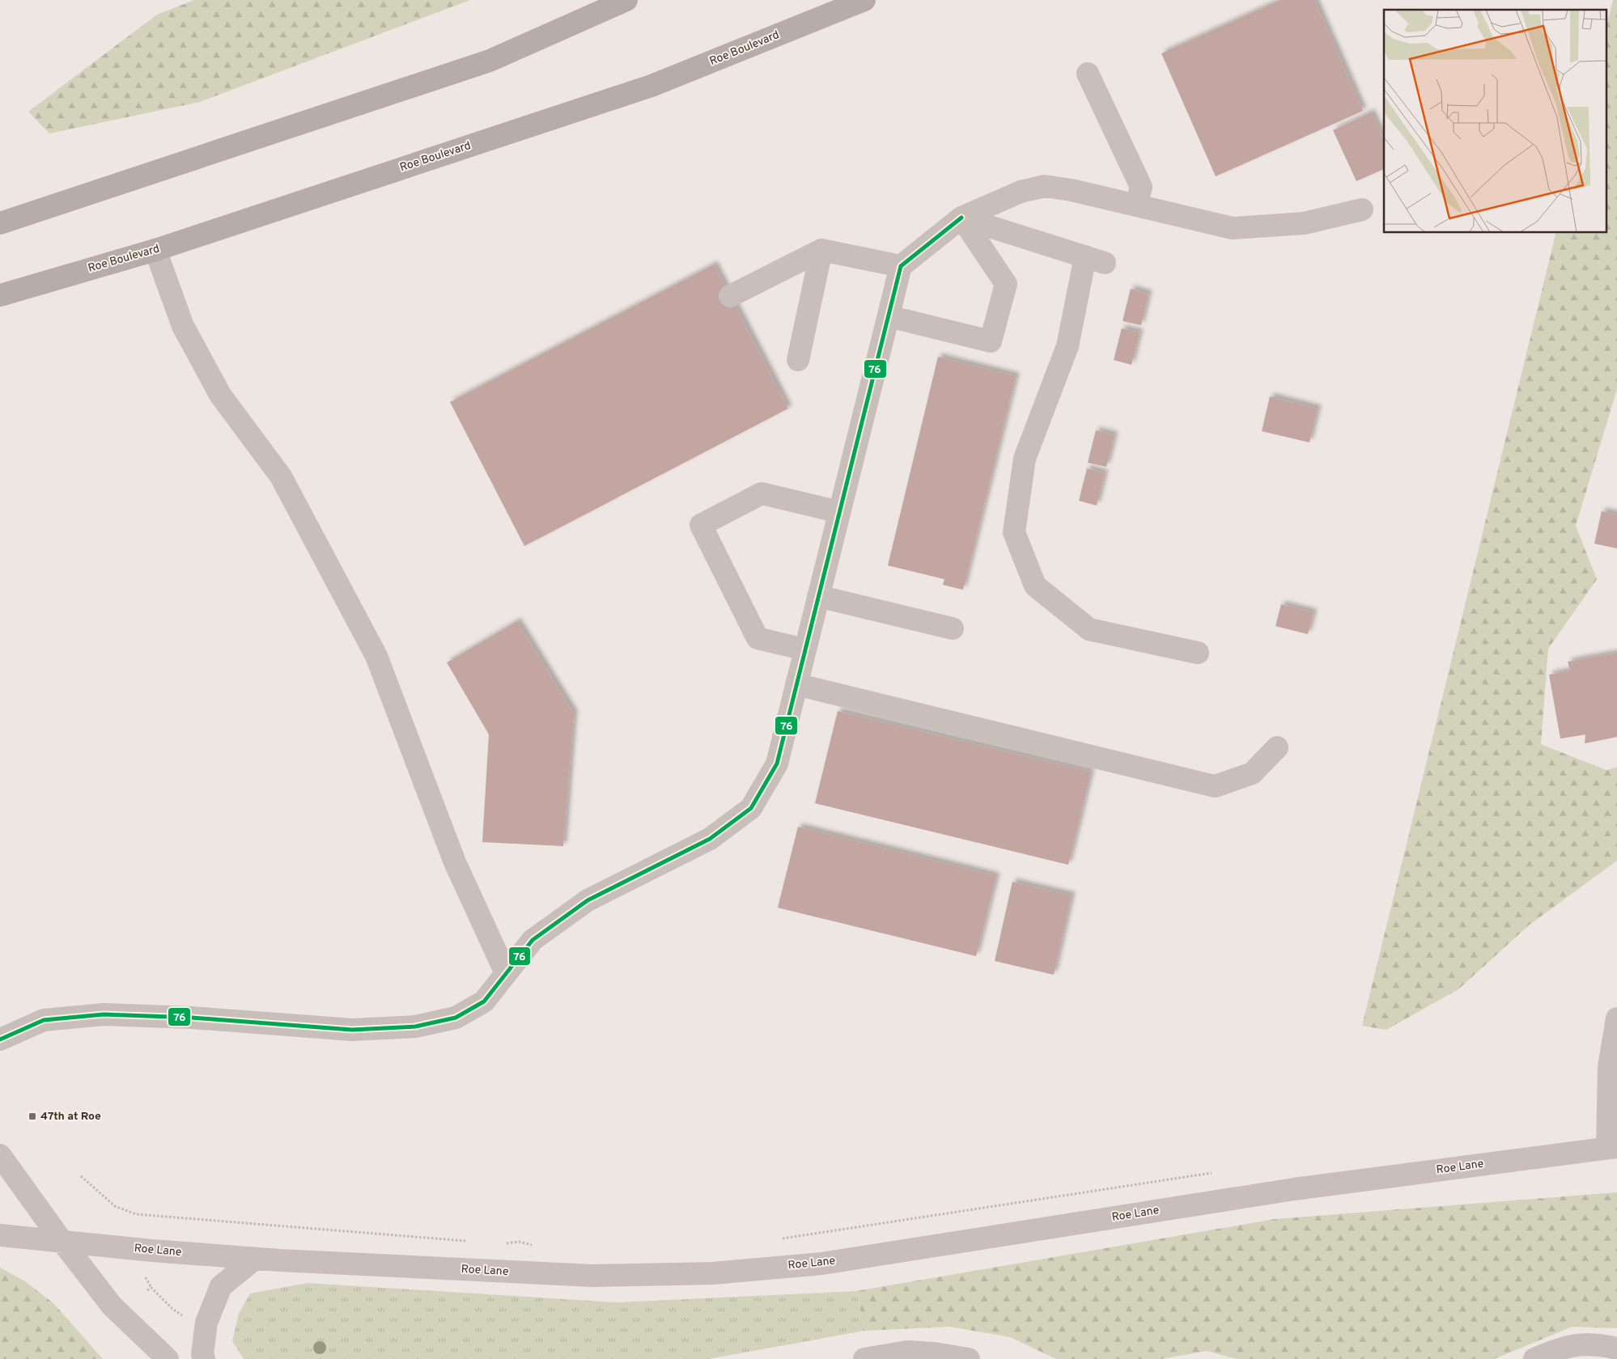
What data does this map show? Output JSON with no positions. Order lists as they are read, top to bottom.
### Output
{
  "streets": {
    "main road": ["Roe Boulevard"],
    "street": ["Roe Lane"]
  },
  "places": {
    "transit": ["47th at Roe"]
  },
  "lines": ["transit line 76"]
}
